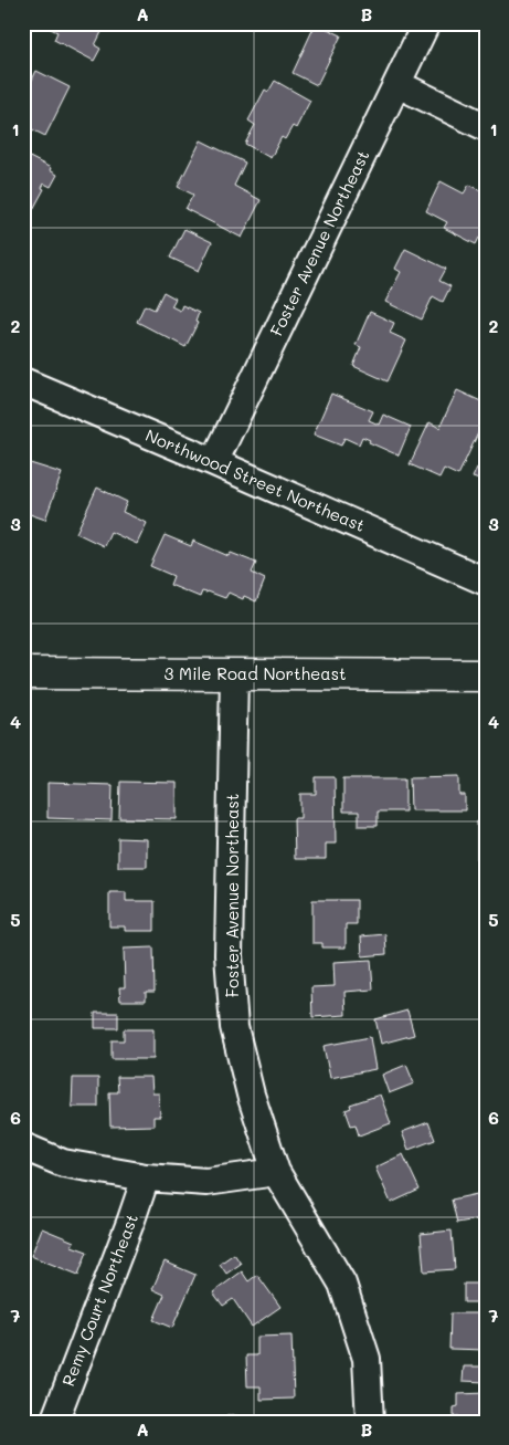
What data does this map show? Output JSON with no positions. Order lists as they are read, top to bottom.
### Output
{
  "streets": {
    "main road": ["3 Mile Road Northeast"],
    "street": ["Foster Avenue Northeast", "Northwood Street Northeast", "Remy Court Northeast"]
  },
  "crossings": [
    ["Foster Avenue Northeast", "Northwood Street Northeast"],
    ["Foster Avenue Northeast", "3 Mile Road Northeast"]
  ],
  "grid": {
    "columns": ["A", "B"],
    "rows": [
      "1",
      "2",
      "3",
      "4",
      "5",
      "6",
      "7"
    ]
  }
}
